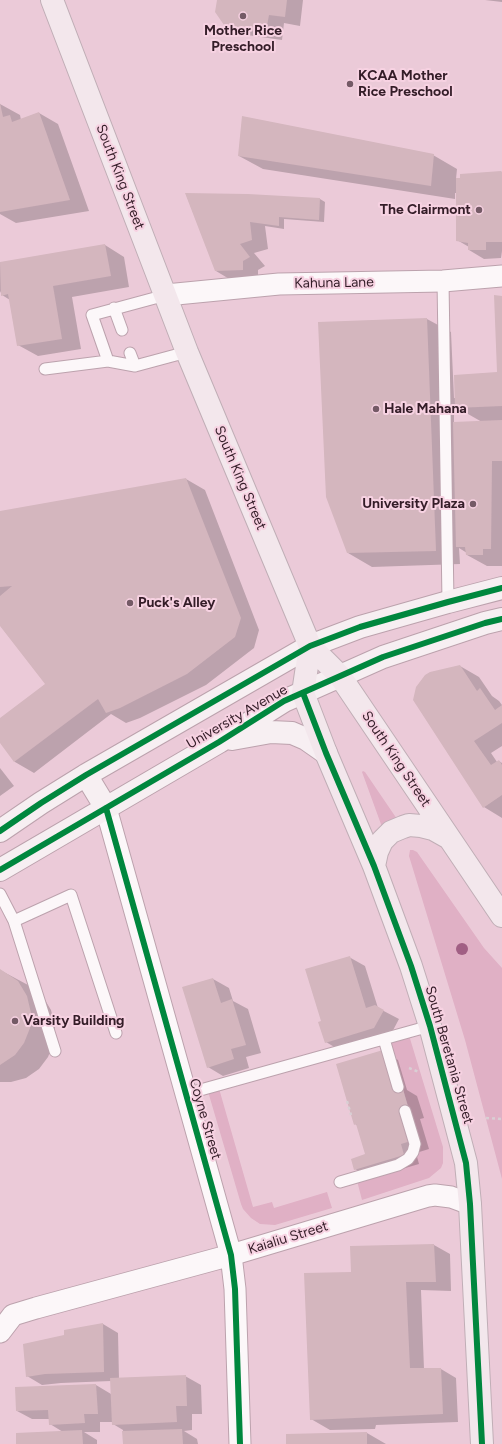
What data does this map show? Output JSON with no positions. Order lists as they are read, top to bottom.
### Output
{
  "streets": {
    "main road": ["South King Street", "University Avenue", "South Beretania Street"],
    "street": ["Kahuna Lane", "Coyne Street", "Kaialiu Street"]
  },
  "crossings": [
    ["South King Street", "Kahuna Lane"],
    ["South King Street", "University Avenue"],
    ["South King Street", "South Beretania Street"],
    ["University Avenue", "South Beretania Street"],
    ["University Avenue", "Coyne Street"],
    ["South Beretania Street", "Kaialiu Street"],
    ["Coyne Street", "Kaialiu Street"]
  ],
  "places": [
    "Mother Rice Preschool",
    "KCAA Mother Rice Preschool",
    "The Clairmont",
    "Hale Mahana",
    "University Plaza",
    "Puck's Alley",
    "Varsity Building"
  ]
}
